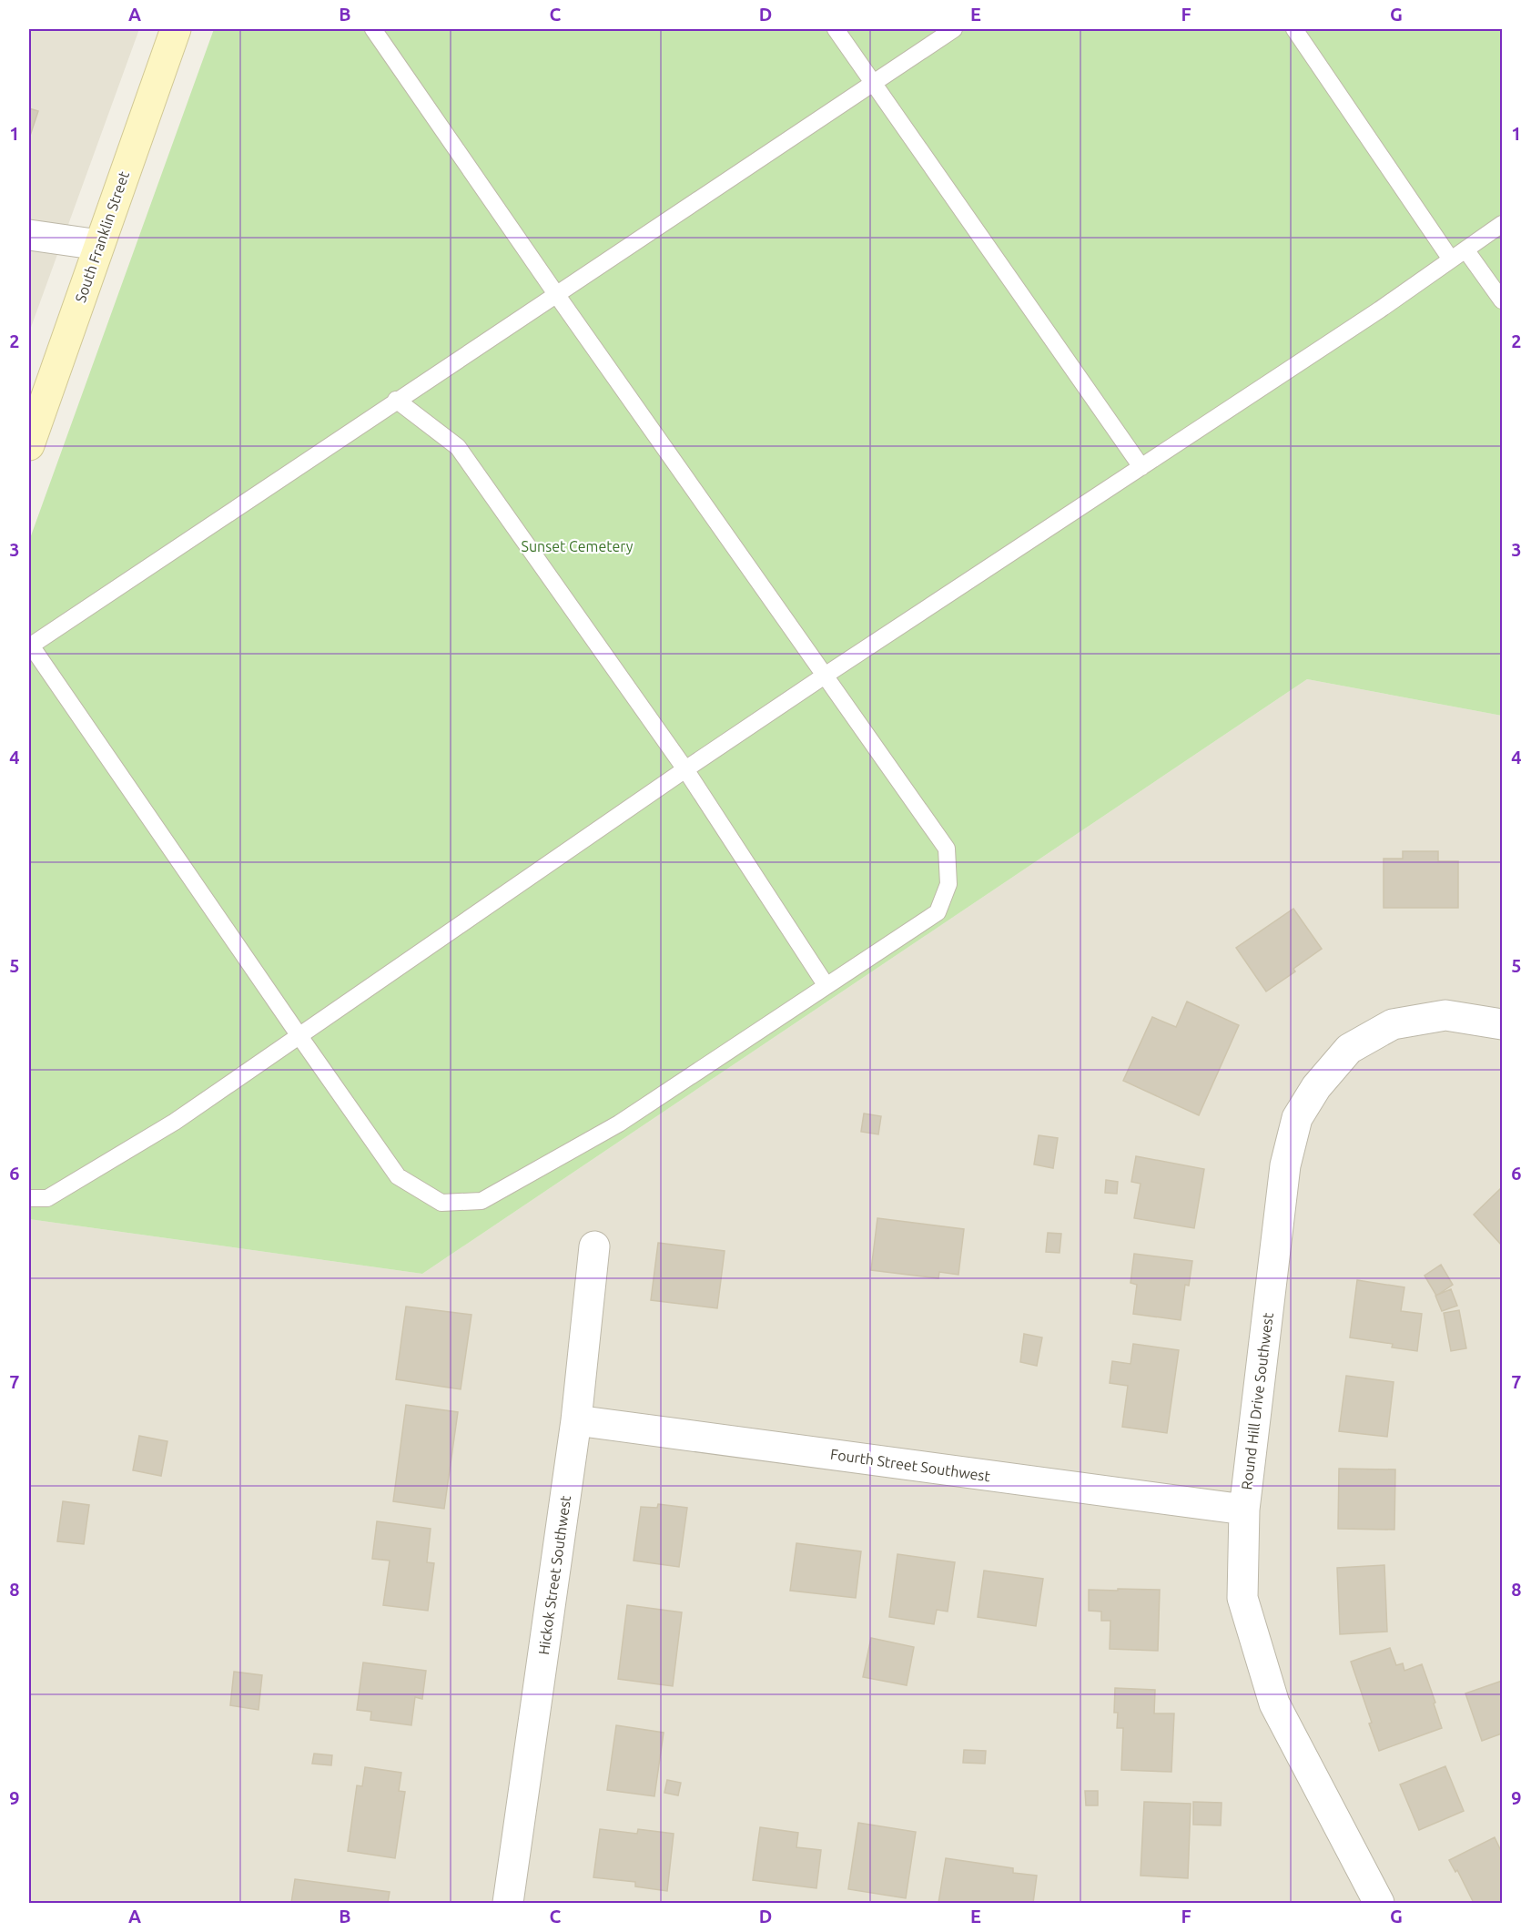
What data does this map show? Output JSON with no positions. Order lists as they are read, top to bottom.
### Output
{
  "streets": {
    "main road": ["South Franklin Street"],
    "street": ["Round Hill Drive Southwest", "Fourth Street Southwest", "Hickok Street Southwest"]
  },
  "crossings": [
    ["Round Hill Drive Southwest", "Fourth Street Southwest"],
    ["Fourth Street Southwest", "Hickok Street Southwest"]
  ],
  "parks": ["Sunset Cemetery"],
  "grid": {
    "columns": [
      "A",
      "B",
      "C",
      "D",
      "E",
      "F",
      "G"
    ],
    "rows": [
      "1",
      "2",
      "3",
      "4",
      "5",
      "6",
      "7",
      "8",
      "9"
    ]
  }
}
